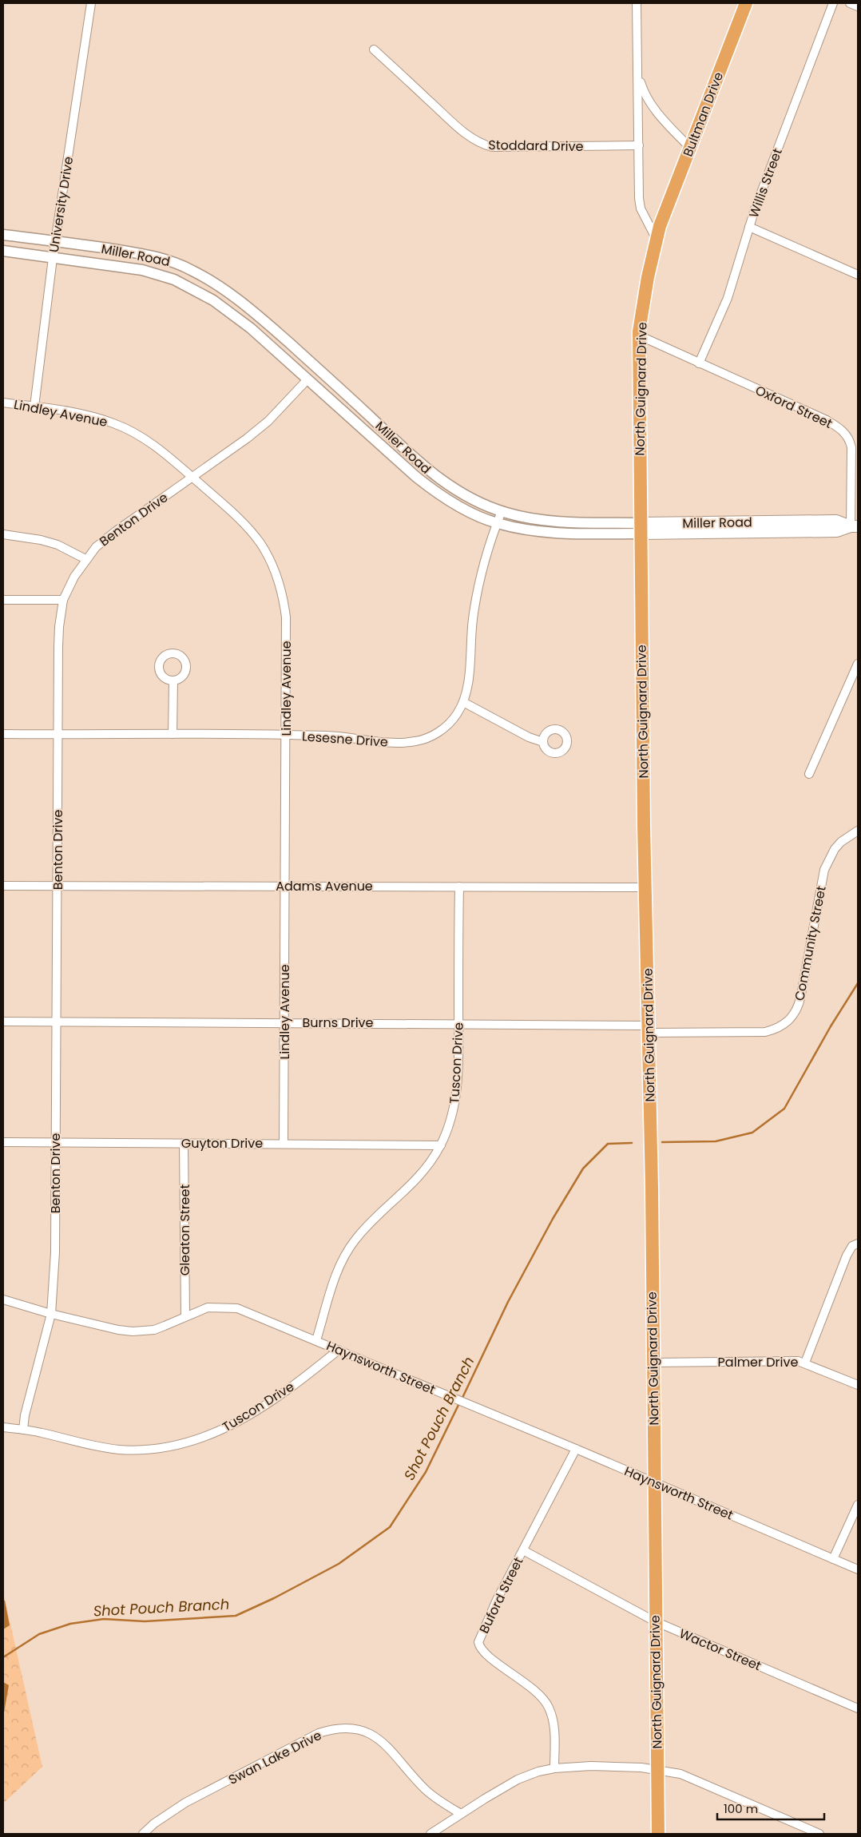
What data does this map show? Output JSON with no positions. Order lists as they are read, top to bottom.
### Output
{
  "streets": {
    "highway": ["Bultman Drive", "North Guignard Drive"],
    "main road": ["Miller Road"],
    "street": [
      "Stoddard Drive",
      "Willis Street",
      "University Drive",
      "Oxford Street",
      "Lindley Avenue",
      "Benton Drive",
      "Lesesne Drive",
      "Adams Avenue",
      "Community Street",
      "Burns Drive",
      "Tuscon Drive",
      "Guyton Drive",
      "Gleaton Street",
      "Palmer Drive",
      "Haynsworth Street",
      "Buford Street",
      "Wactor Street",
      "Swan Lake Drive"
    ]
  },
  "crossings": [
    ["Bultman Drive", "North Guignard Drive"],
    ["Willis Street", "Oxford Street"],
    ["University Drive", "Miller Road"],
    ["University Drive", "Lindley Avenue"],
    ["Miller Road", "North Guignard Drive"],
    ["Miller Road", "Oxford Street"],
    ["Miller Road", "Benton Drive"],
    ["Miller Road", "Lesesne Drive"],
    ["North Guignard Drive", "Oxford Street"],
    ["North Guignard Drive", "Adams Avenue"],
    ["North Guignard Drive", "Community Street"],
    ["North Guignard Drive", "Burns Drive"],
    ["North Guignard Drive", "Palmer Drive"],
    ["North Guignard Drive", "Haynsworth Street"],
    ["North Guignard Drive", "Wactor Street"],
    ["Lindley Avenue", "Benton Drive"],
    ["Lindley Avenue", "Lesesne Drive"],
    ["Lindley Avenue", "Adams Avenue"],
    ["Lindley Avenue", "Burns Drive"],
    ["Lindley Avenue", "Guyton Drive"],
    ["Benton Drive", "Lesesne Drive"],
    ["Benton Drive", "Adams Avenue"],
    ["Benton Drive", "Burns Drive"],
    ["Benton Drive", "Tuscon Drive"],
    ["Benton Drive", "Guyton Drive"],
    ["Benton Drive", "Haynsworth Street"],
    ["Adams Avenue", "Tuscon Drive"],
    ["Community Street", "Burns Drive"],
    ["Burns Drive", "Tuscon Drive"],
    ["Tuscon Drive", "Guyton Drive"],
    ["Tuscon Drive", "Haynsworth Street"],
    ["Guyton Drive", "Gleaton Street"],
    ["Gleaton Street", "Haynsworth Street"],
    ["Haynsworth Street", "Buford Street"],
    ["Buford Street", "Wactor Street"]
  ],
  "water": ["Shot Pouch Branch"],
  "scale_bar": "100 m"
}
